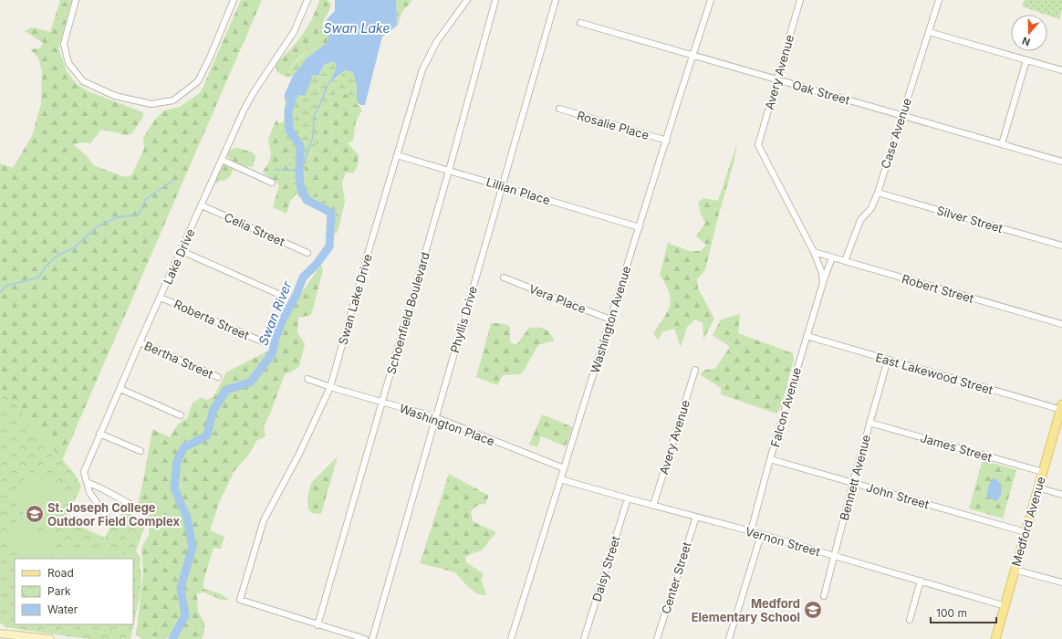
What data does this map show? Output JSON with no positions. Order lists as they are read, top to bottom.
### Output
{
  "streets": {
    "main road": ["Medford Avenue"],
    "street": [
      "Avery Avenue",
      "Oak Street",
      "Rosalie Place",
      "Case Avenue",
      "Lillian Place",
      "Silver Street",
      "Celia Street",
      "Lake Drive",
      "Robert Street",
      "Vera Place",
      "Swan Lake Drive",
      "Schoenfield Boulevard",
      "Roberta Street",
      "Phyllis Drive",
      "Washington Avenue",
      "Bertha Street",
      "East Lakewood Street",
      "Falcon Avenue",
      "Washington Place",
      "James Street",
      "Bennett Avenue",
      "John Street",
      "Vernon Street",
      "Daisy Street",
      "Center Street"
    ]
  },
  "crossings": [
    ["Avery Avenue", "Oak Street"],
    ["Avery Avenue", "Falcon Avenue"],
    ["Avery Avenue", "Vernon Street"],
    ["Oak Street", "Case Avenue"],
    ["Oak Street", "Washington Avenue"],
    ["Rosalie Place", "Washington Avenue"],
    ["Case Avenue", "Silver Street"],
    ["Case Avenue", "Robert Street"],
    ["Lillian Place", "Swan Lake Drive"],
    ["Lillian Place", "Schoenfield Boulevard"],
    ["Lillian Place", "Phyllis Drive"],
    ["Lillian Place", "Washington Avenue"],
    ["Celia Street", "Lake Drive"],
    ["Lake Drive", "Roberta Street"],
    ["Lake Drive", "Bertha Street"],
    ["Robert Street", "Falcon Avenue"],
    ["Vera Place", "Washington Avenue"],
    ["Swan Lake Drive", "Schoenfield Boulevard"],
    ["Swan Lake Drive", "Washington Place"],
    ["Schoenfield Boulevard", "Washington Place"],
    ["Phyllis Drive", "Washington Place"],
    ["Washington Avenue", "Washington Place"],
    ["Washington Avenue", "Vernon Street"],
    ["East Lakewood Street", "Falcon Avenue"],
    ["East Lakewood Street", "Bennett Avenue"],
    ["East Lakewood Street", "Medford Avenue"],
    ["Falcon Avenue", "John Street"],
    ["Falcon Avenue", "Vernon Street"],
    ["James Street", "Bennett Avenue"],
    ["James Street", "Medford Avenue"],
    ["Bennett Avenue", "John Street"],
    ["Bennett Avenue", "Vernon Street"],
    ["John Street", "Medford Avenue"],
    ["Medford Avenue", "Vernon Street"],
    ["Vernon Street", "Daisy Street"],
    ["Vernon Street", "Center Street"]
  ],
  "water": ["Swan Lake", "Swan River"],
  "places": {
    "school or university": ["St. Joseph College Outdoor Field Complex", "Medford Elementary School"]
  },
  "legend": ["Road", "Park", "Water"],
  "scale_bar": "100 m",
  "north": "bottom"
}
